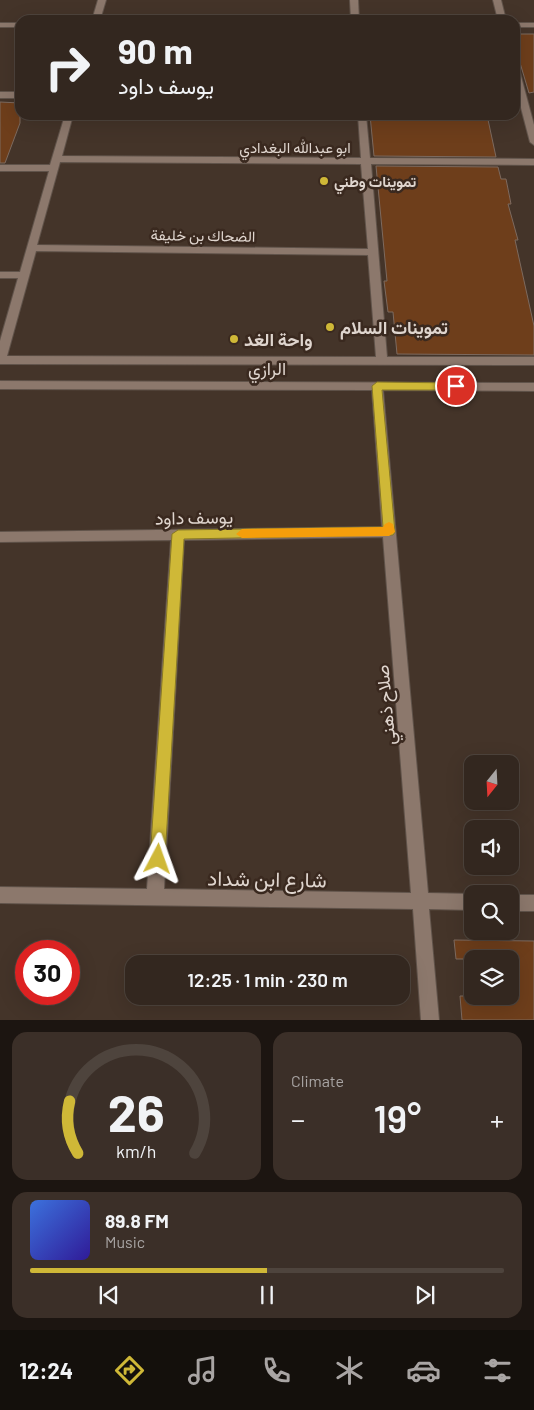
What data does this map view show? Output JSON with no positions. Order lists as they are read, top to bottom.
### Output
{
  "streets": {
    "street": [
      "ابو عبدالله البغدادي",
      "الضحاك بن خليفة",
      "الرازي",
      "يوسف داود",
      "صلاح ذهني",
      "شارع ابن شداد"
    ]
  },
  "crossings": [
    ["الرازي", "صلاح ذهني"],
    ["يوسف داود", "صلاح ذهني"],
    ["صلاح ذهني", "شارع ابن شداد"]
  ],
  "places": ["تموينات وطني", "تموينات السلام", "واحة الغد"],
  "north": "bottom",
  "page": {
    "turn": ["90 m", "يوسف داود"],
    "limit": "30",
    "trip": "12:25 · 1 min · 230 m",
    "tile": "Climate",
    "heat": ["−", "19°", "+"],
    "song": ["89.8 FM", "Music"],
    "tabs": "12:24",
    "gauge": ["26", "km/h"]
  }
}
